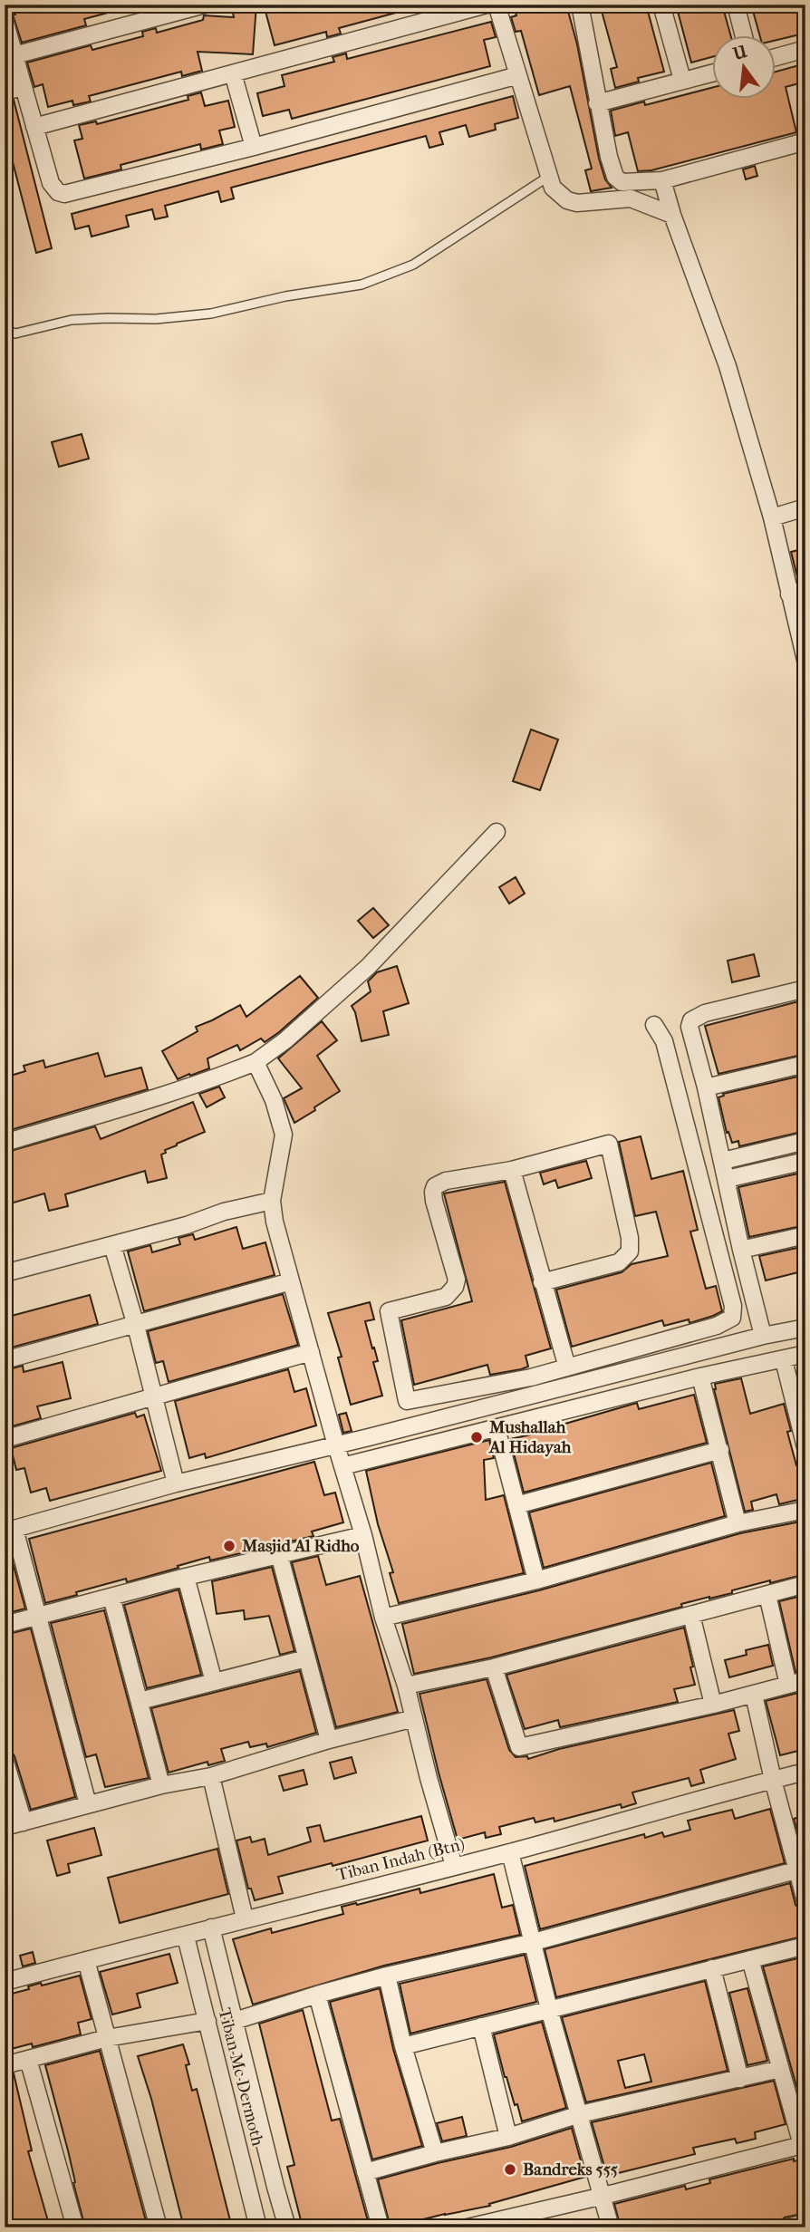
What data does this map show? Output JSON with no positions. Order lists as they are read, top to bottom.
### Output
{
  "streets": {
    "street": ["Tiban Indah (Btn)", "Tiban Mc Dermoth"]
  },
  "crossings": [
    ["Tiban Indah (Btn)", "Tiban Mc Dermoth"]
  ],
  "places": ["Mushallah Al Hidayah", "Masjid Al Ridho", "Bandreks 555"],
  "north": "top"
}
